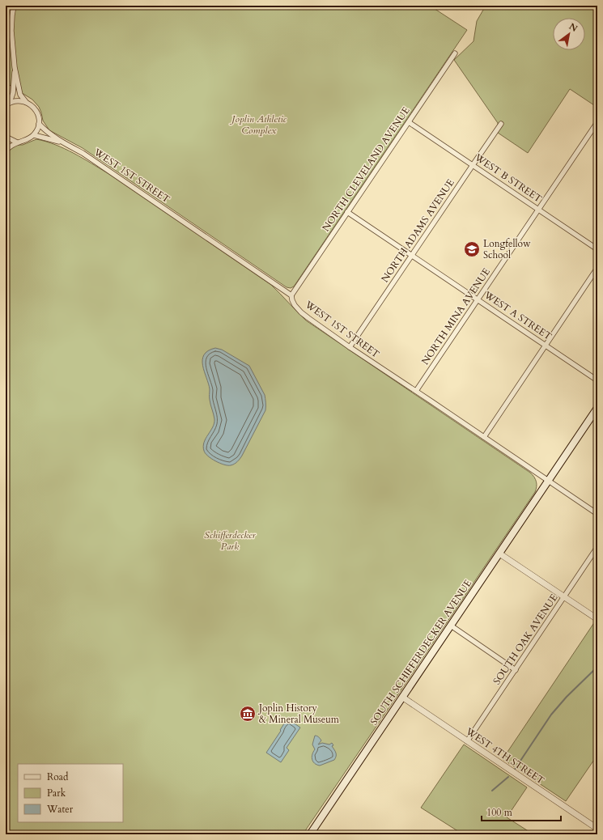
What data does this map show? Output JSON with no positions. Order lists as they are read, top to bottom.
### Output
{
  "streets": {
    "main road": ["SOUTH SCHIFFERDECKER AVENUE"],
    "street": [
      "NORTH CLEVELAND AVENUE",
      "WEST 1ST STREET",
      "WEST B STREET",
      "NORTH ADAMS AVENUE",
      "WEST A STREET",
      "NORTH MINA AVENUE",
      "SOUTH OAK AVENUE",
      "WEST 4TH STREET"
    ]
  },
  "crossings": [
    ["NORTH CLEVELAND AVENUE", "WEST 1ST STREET"],
    ["NORTH CLEVELAND AVENUE", "WEST B STREET"],
    ["NORTH CLEVELAND AVENUE", "WEST A STREET"],
    ["WEST 1ST STREET", "NORTH ADAMS AVENUE"],
    ["WEST 1ST STREET", "NORTH MINA AVENUE"],
    ["WEST 1ST STREET", "SOUTH SCHIFFERDECKER AVENUE"],
    ["WEST B STREET", "NORTH ADAMS AVENUE"],
    ["WEST B STREET", "NORTH MINA AVENUE"],
    ["NORTH ADAMS AVENUE", "WEST A STREET"],
    ["WEST A STREET", "NORTH MINA AVENUE"],
    ["SOUTH OAK AVENUE", "WEST 4TH STREET"],
    ["SOUTH SCHIFFERDECKER AVENUE", "WEST 4TH STREET"]
  ],
  "parks": ["Joplin Athletic Complex", "Schifferdecker Park"],
  "places": {
    "school or university": ["Longfellow School"],
    "museum": ["Joplin History & Mineral Museum"]
  },
  "legend": ["Road", "Park", "Water"],
  "scale_bar": "100 m",
  "north": "top right"
}
